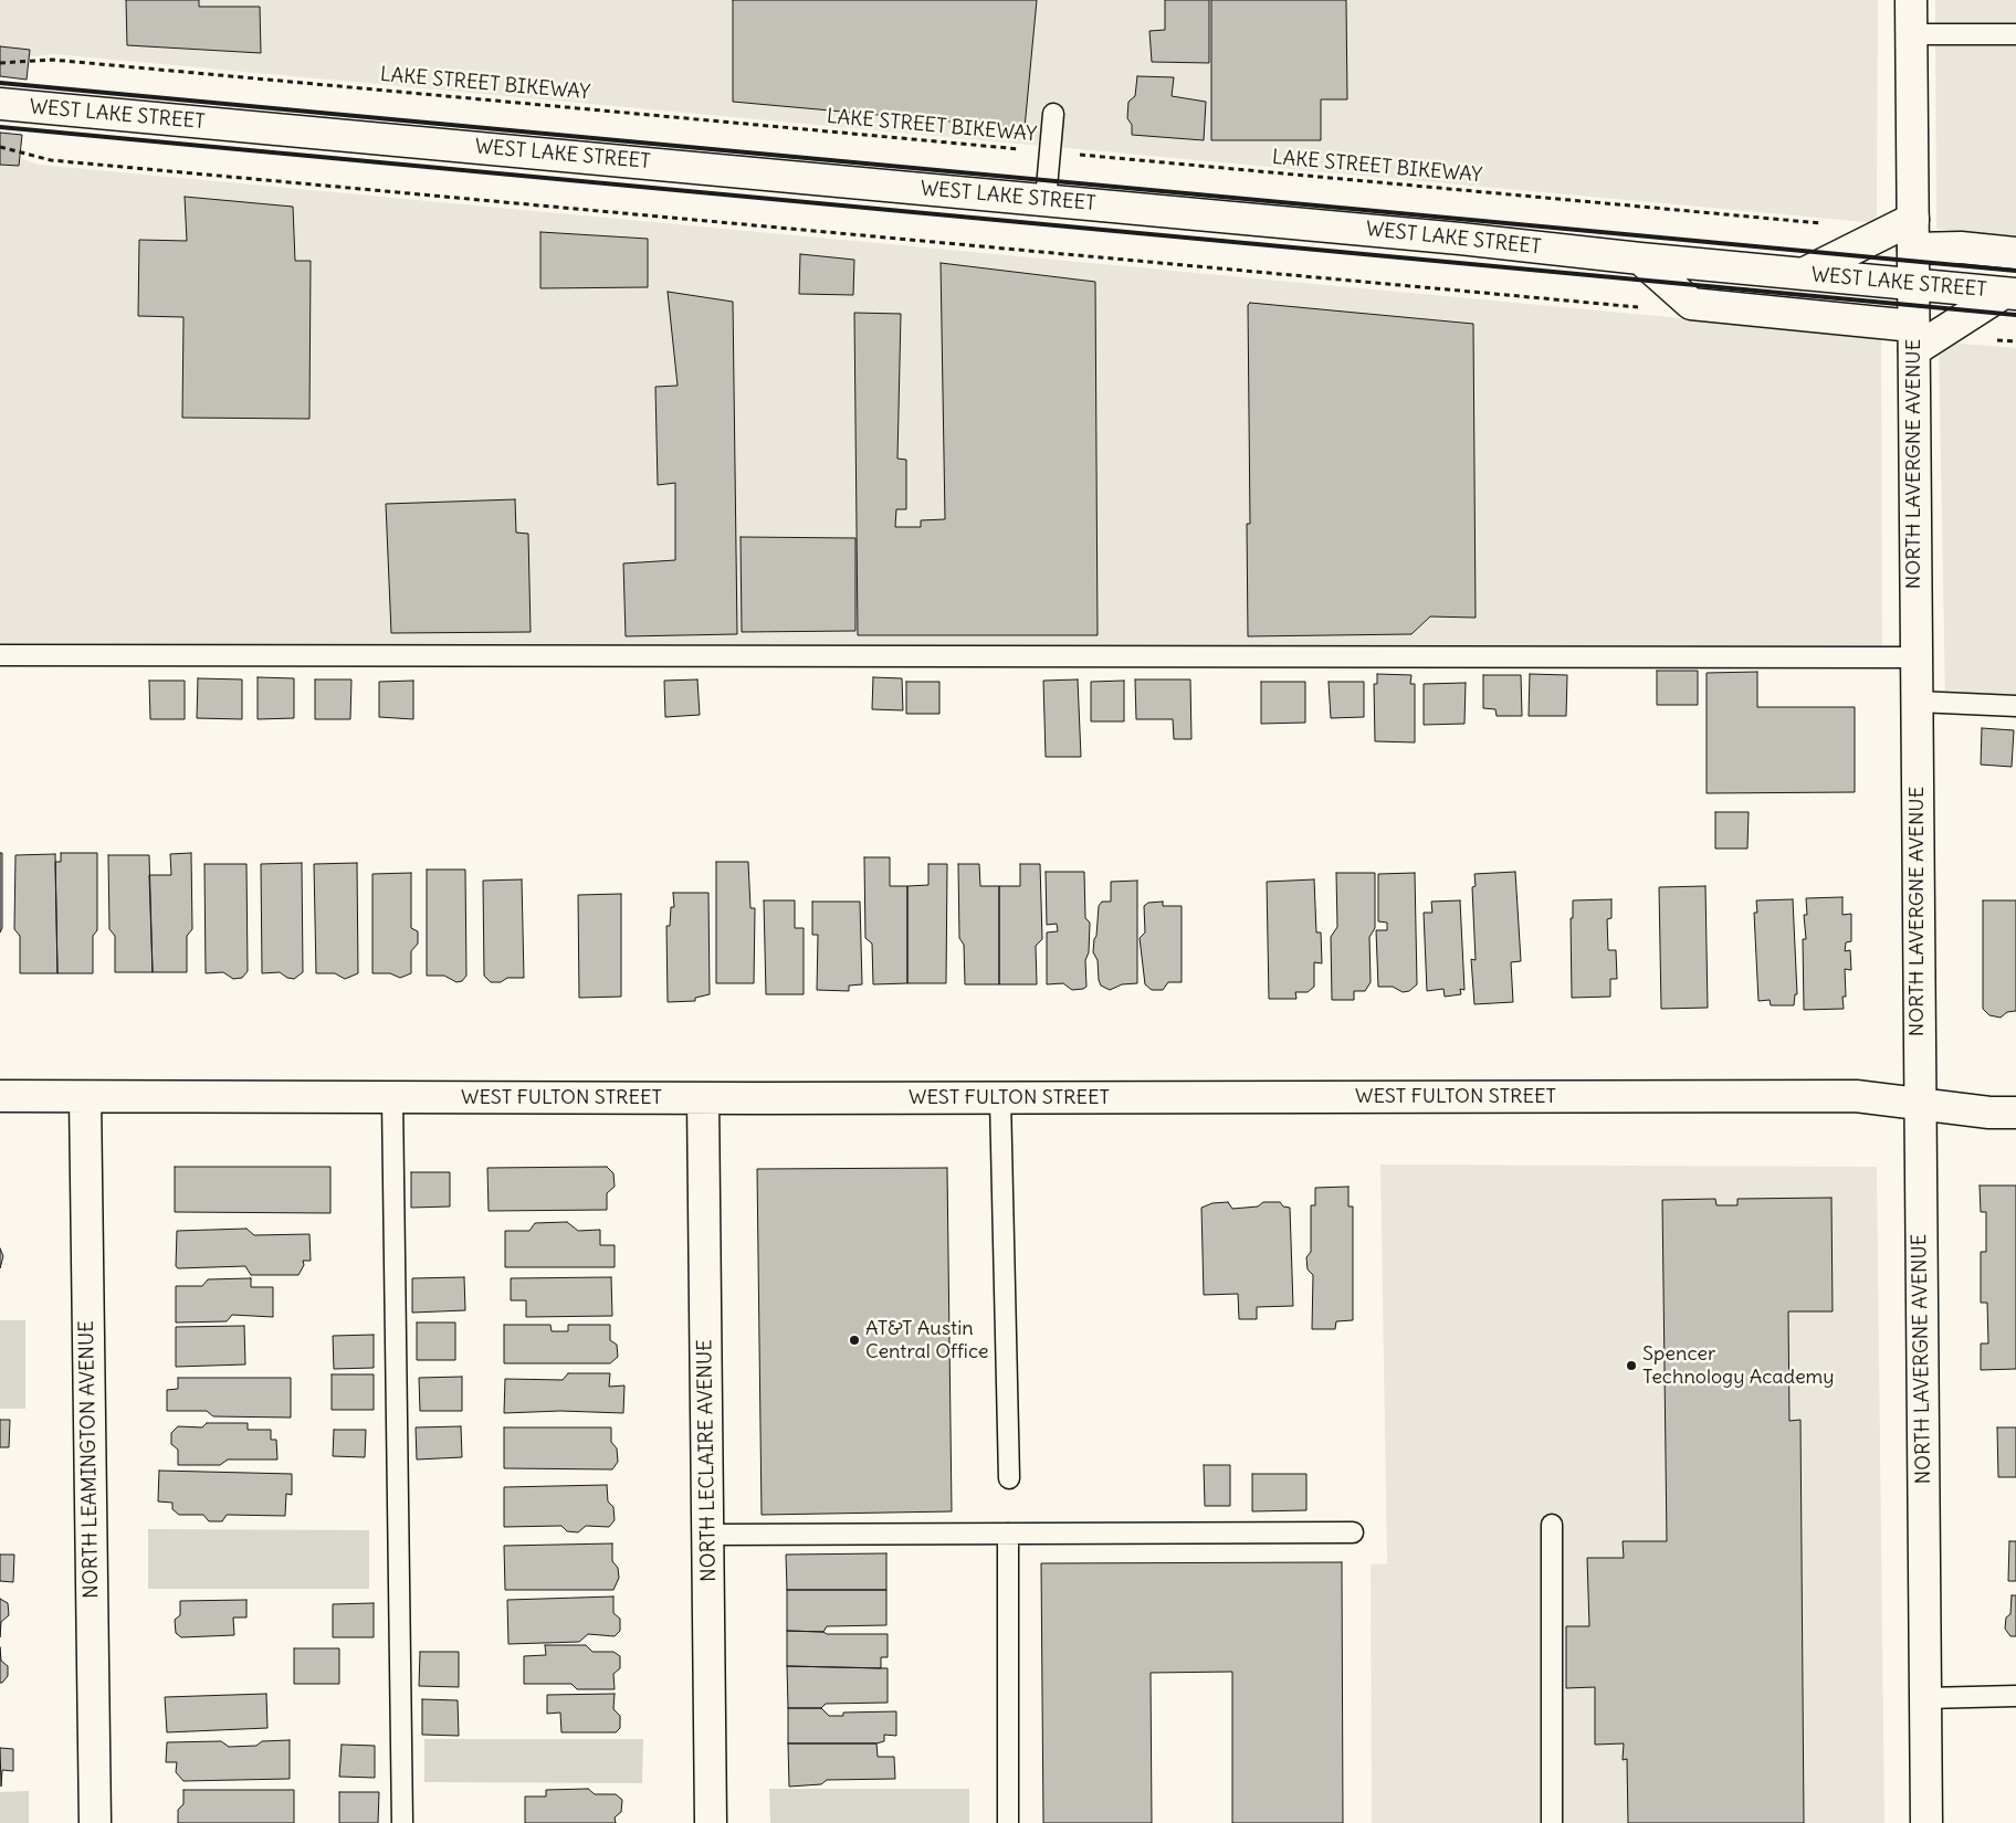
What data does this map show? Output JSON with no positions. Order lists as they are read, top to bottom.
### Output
{
  "streets": {
    "street": [
      "WEST LAKE STREET",
      "NORTH LAVERGNE AVENUE",
      "WEST FULTON STREET",
      "NORTH LEAMINGTON AVENUE",
      "NORTH LECLAIRE AVENUE"
    ],
    "path": ["LAKE STREET BIKEWAY"]
  },
  "crossings": [
    ["WEST LAKE STREET", "NORTH LAVERGNE AVENUE"],
    ["NORTH LAVERGNE AVENUE", "WEST FULTON STREET"],
    ["WEST FULTON STREET", "NORTH LEAMINGTON AVENUE"],
    ["WEST FULTON STREET", "NORTH LECLAIRE AVENUE"]
  ],
  "places": ["AT&T Austin Central Office", "Spencer Technology Academy"]
}
